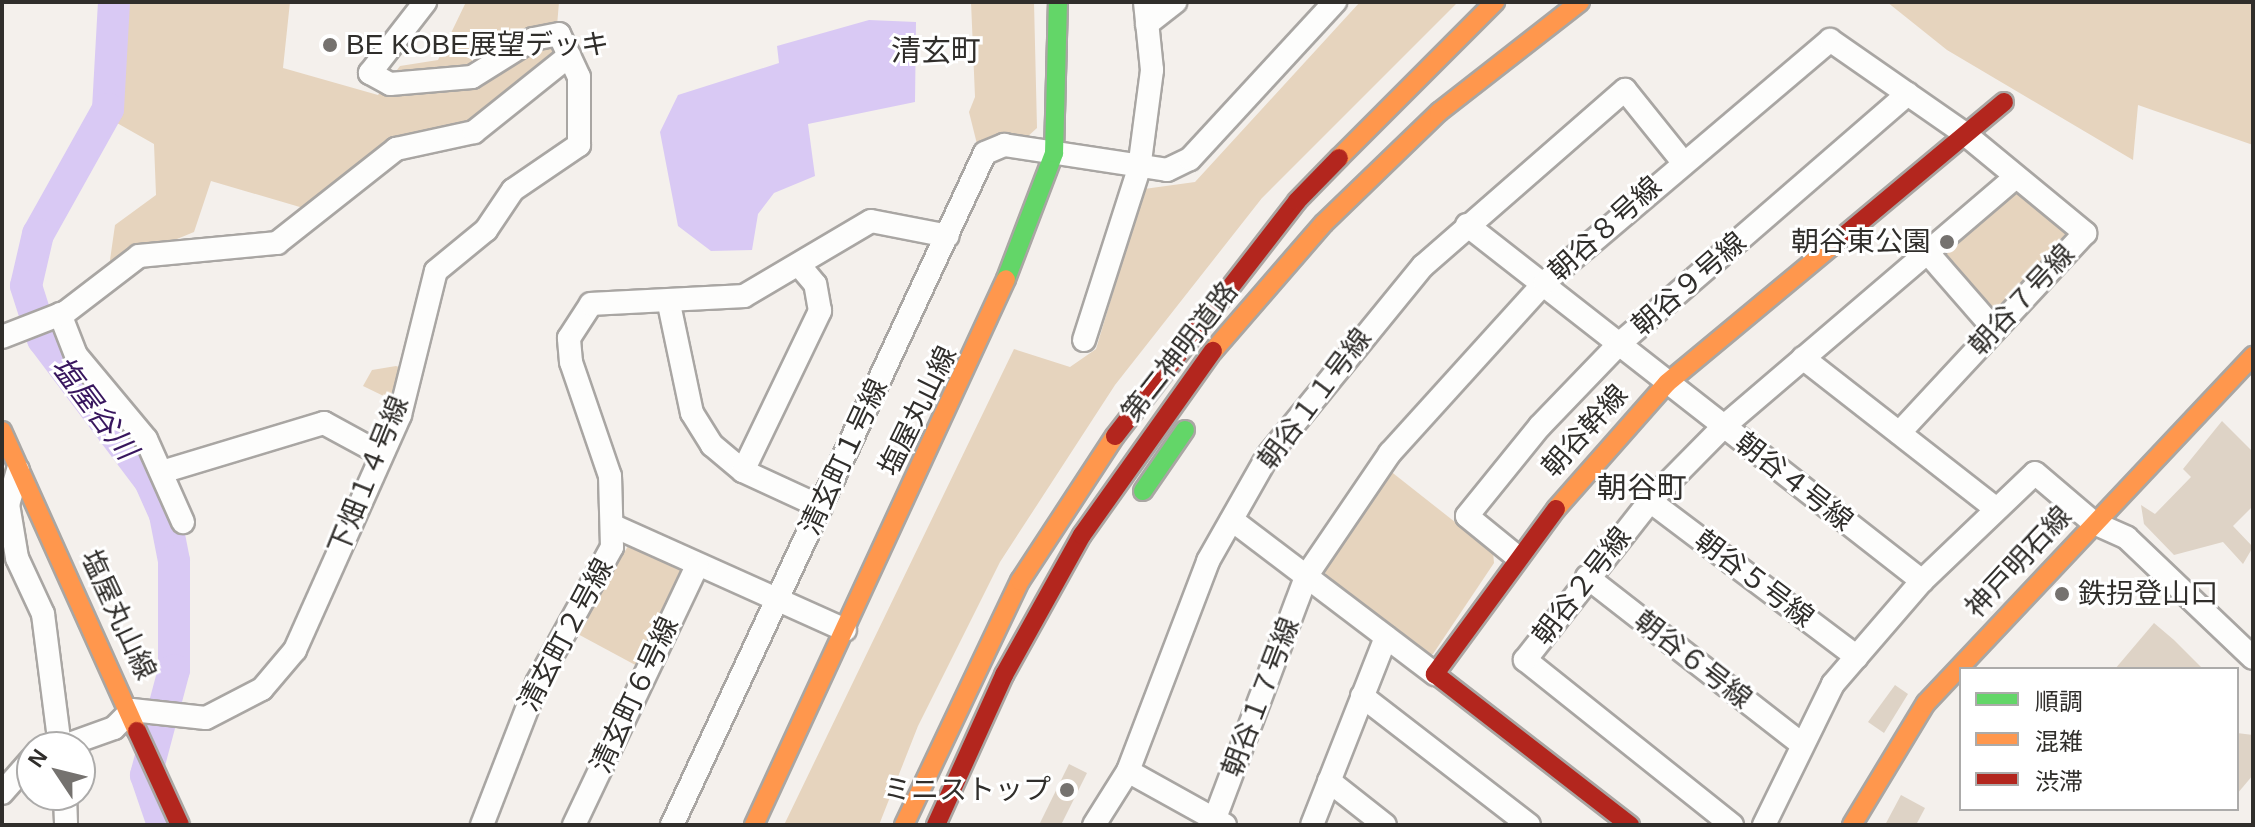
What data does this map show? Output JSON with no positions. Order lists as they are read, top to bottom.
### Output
{
  "streets": {
    "main road": [
      "第二神明道路",
      "塩屋丸山線",
      "朝谷幹線",
      "神戸明石線"
    ],
    "street": [
      "朝谷８号線",
      "朝谷９号線",
      "朝谷７号線",
      "朝谷１１号線",
      "清玄町１号線",
      "下畑１４号線",
      "朝谷４号線",
      "朝谷５号線",
      "朝谷２号線",
      "清玄町２号線",
      "朝谷６号線",
      "清玄町６号線",
      "朝谷１７号線"
    ]
  },
  "crossings": [
    ["朝谷８号線", "朝谷９号線"],
    ["朝谷８号線", "朝谷７号線"],
    ["朝谷８号線", "朝谷１１号線"],
    ["朝谷８号線", "朝谷幹線"],
    ["朝谷８号線", "朝谷４号線"],
    ["朝谷８号線", "朝谷２号線"],
    ["朝谷８号線", "朝谷１７号線"],
    ["朝谷９号線", "朝谷幹線"],
    ["朝谷９号線", "朝谷４号線"],
    ["朝谷７号線", "朝谷２号線"],
    ["朝谷１１号線", "朝谷４号線"],
    ["塩屋丸山線", "清玄町１号線"],
    ["塩屋丸山線", "下畑１４号線"],
    ["朝谷幹線", "朝谷４号線"],
    ["清玄町１号線", "清玄町２号線"],
    ["朝谷４号線", "朝谷２号線"],
    ["朝谷５号線", "朝谷２号線"],
    ["朝谷２号線", "朝谷６号線"]
  ],
  "districts": ["清玄町", "朝谷町"],
  "water": ["塩屋谷川"],
  "places": [
    "BE KOBE展望デッキ",
    "朝谷東公園",
    "鉄拐登山口",
    "ミニストップ"
  ],
  "legend": ["順調", "混雑", "渋滞"],
  "north": "top left"
}
